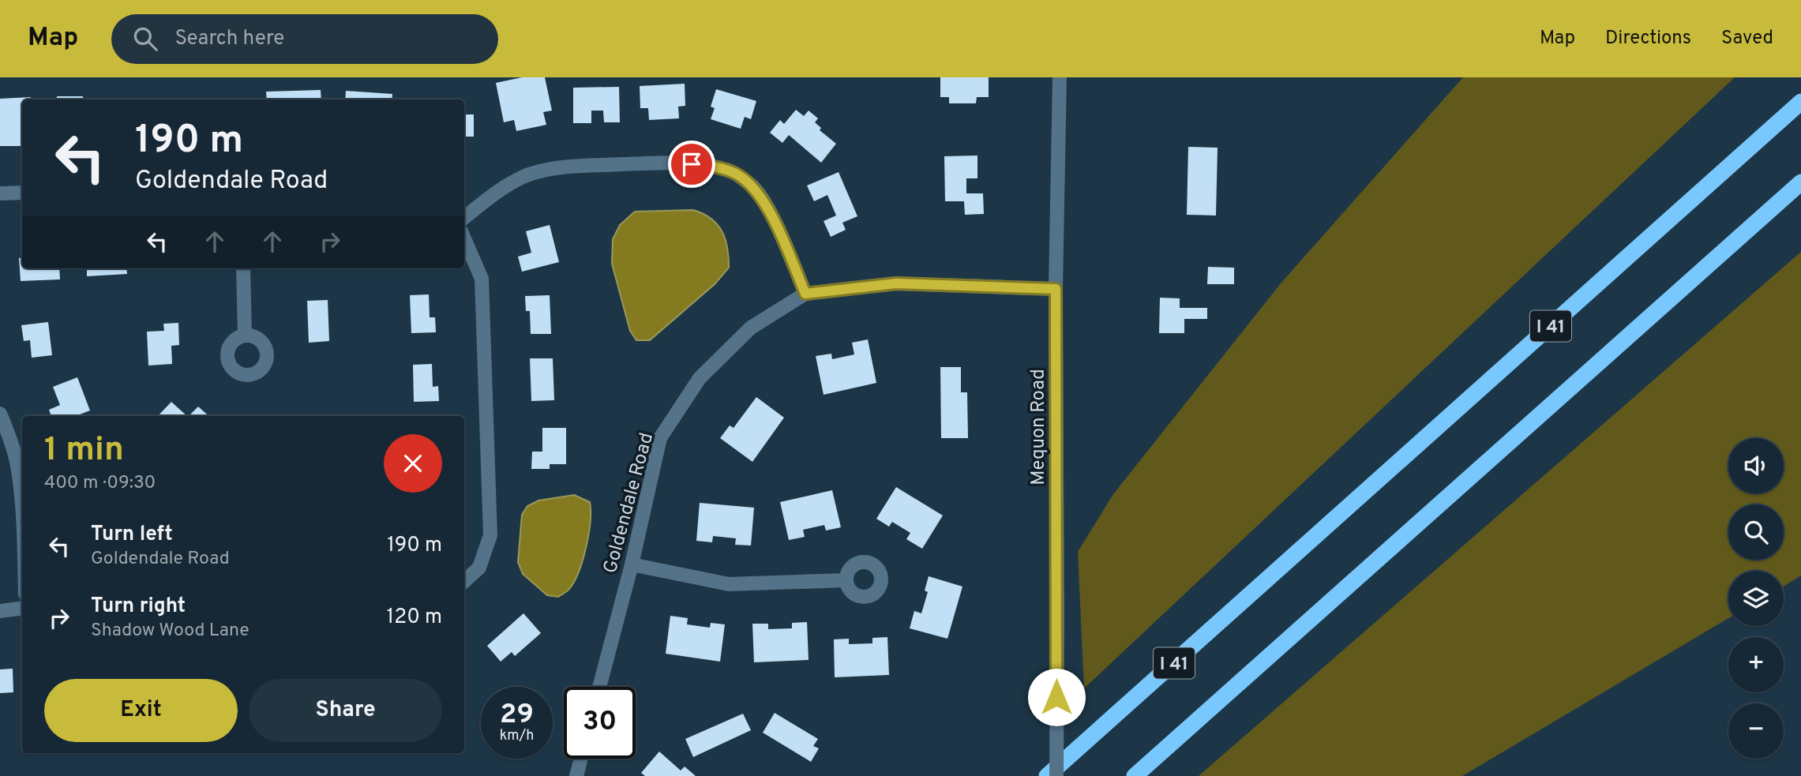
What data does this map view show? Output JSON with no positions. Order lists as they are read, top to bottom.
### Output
{
  "streets": {
    "highway": ["I 41"],
    "street": ["Mequon Road", "Goldendale Road"]
  },
  "crossings": [
    ["Mequon Road", "Goldendale Road"]
  ],
  "page": {
    "header": "Map",
    "search": "Search here",
    "nav": ["Map", "Directions", "Saved"],
    "turn": ["190 m", "Goldendale Road"],
    "heading": ["1 min", "400 m · 09:30"],
    "map_buttons": ["+", "−"],
    "list": [
      {
        "name": "Turn left",
        "note": "Goldendale Road",
        "value": "190 m"
      },
      {
        "name": "Turn right",
        "note": "Shadow Wood Lane",
        "value": "120 m"
      }
    ],
    "buttons": ["Exit", "Share"],
    "speed": "29 km/h",
    "limit": "30"
  }
}
